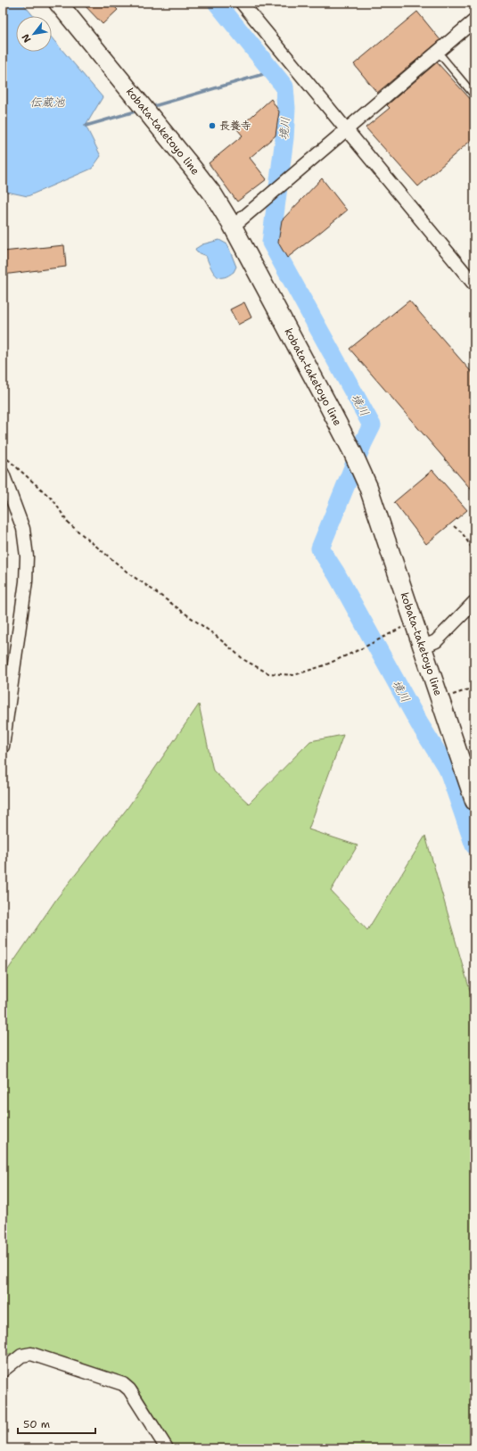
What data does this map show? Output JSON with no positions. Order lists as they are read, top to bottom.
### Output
{
  "streets": {
    "main road": ["kobata-taketoyo line"]
  },
  "water": ["伝蔵池", "境川"],
  "places": ["長養寺"],
  "scale_bar": "50 m",
  "north": "bottom left"
}
